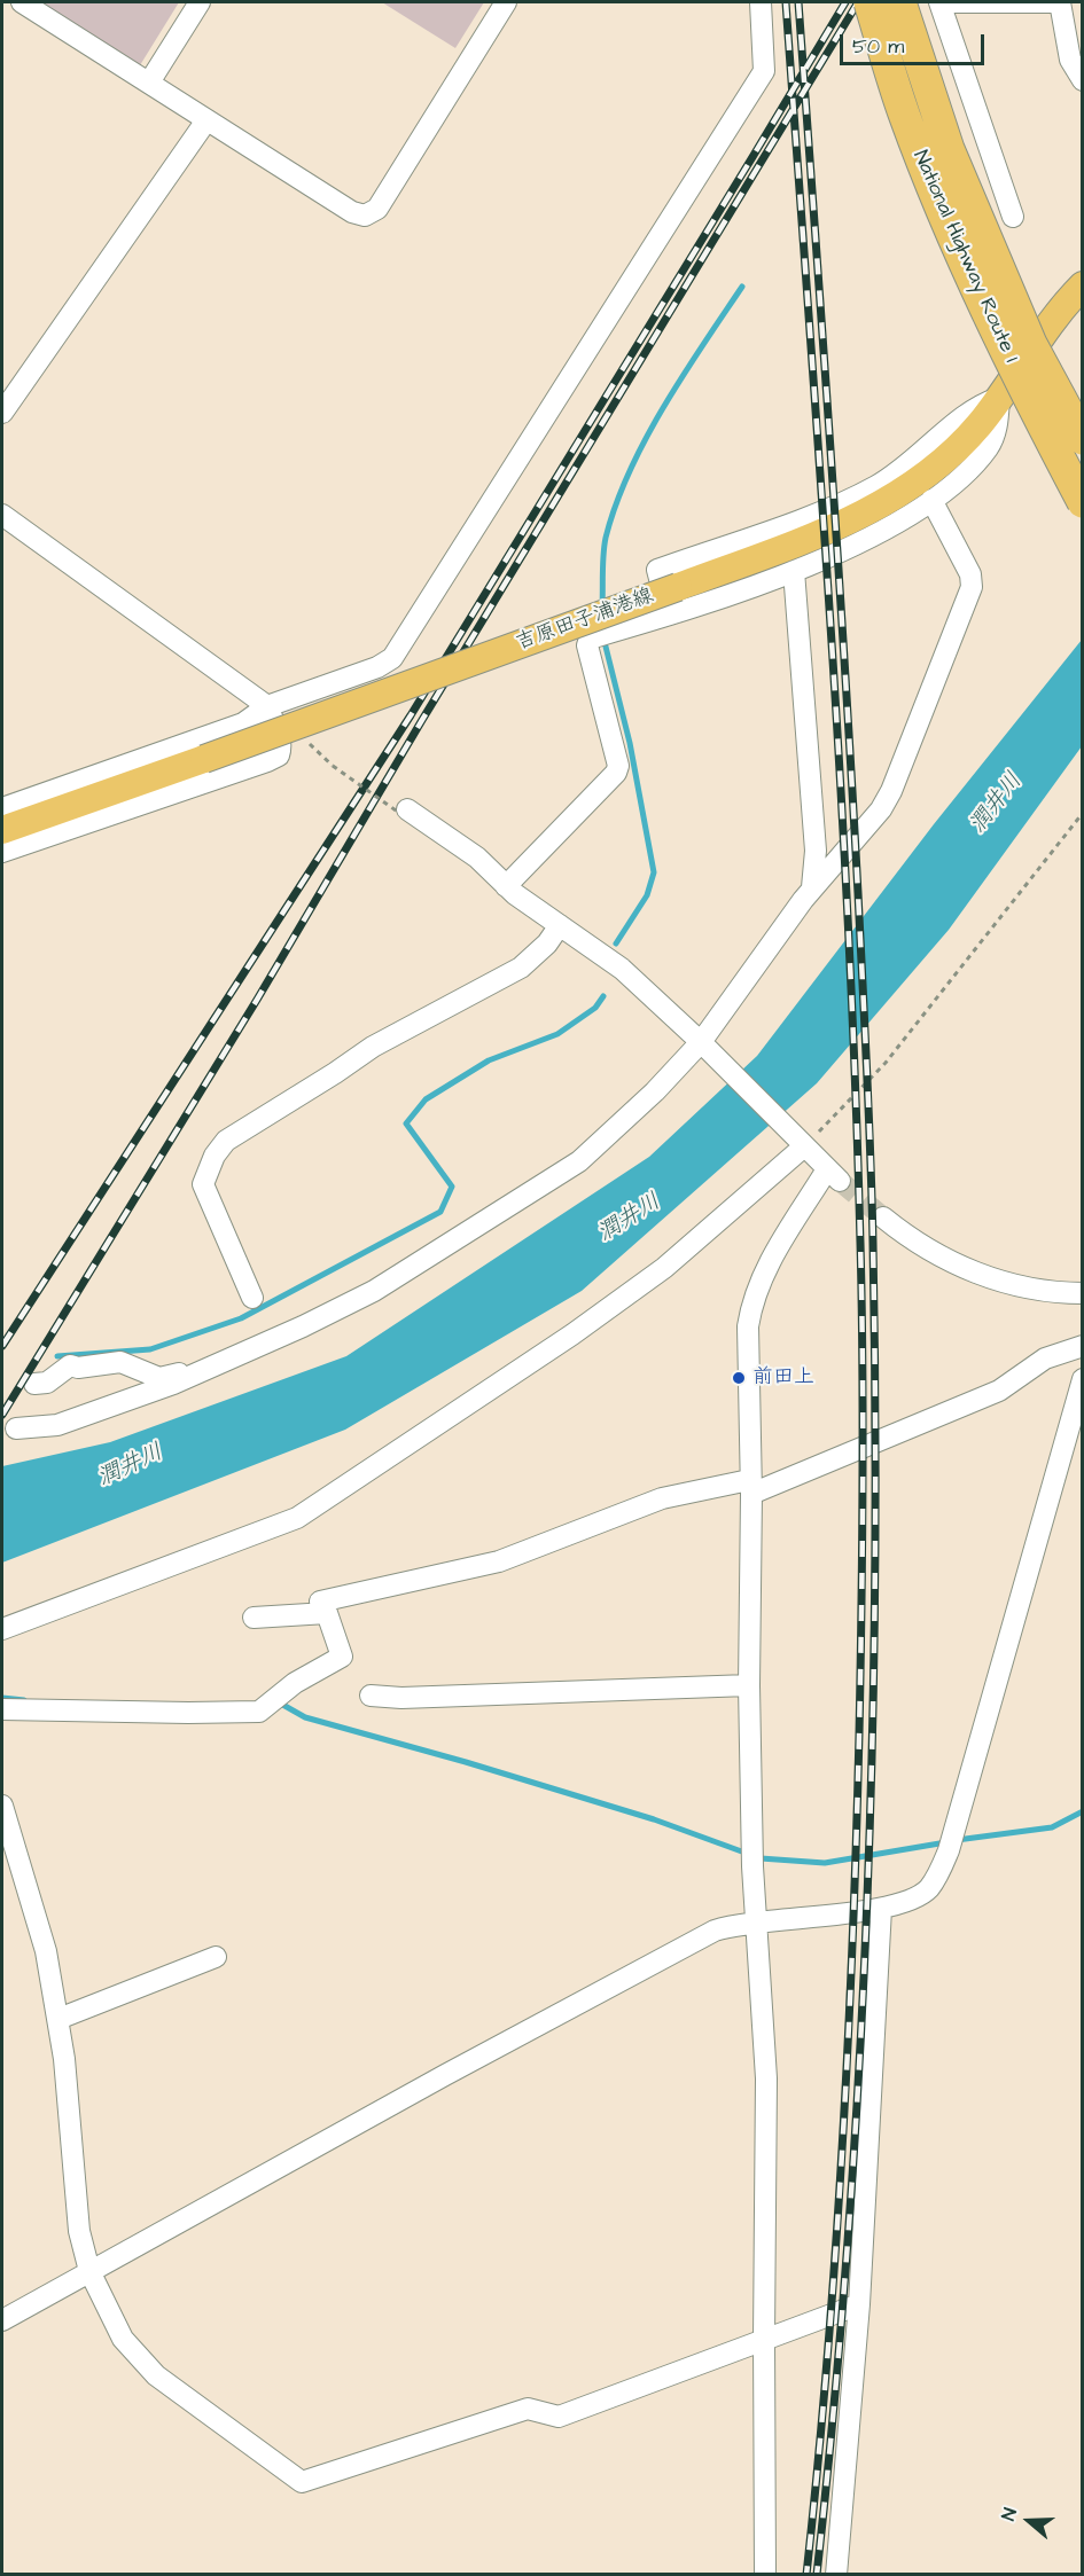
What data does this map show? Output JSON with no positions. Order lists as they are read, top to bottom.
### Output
{
  "streets": {
    "highway": ["National Highway Route 1"],
    "main road": ["吉原田子浦港線"]
  },
  "water": ["潤井川"],
  "places": ["前田上"],
  "scale_bar": "50 m",
  "north": "left"
}
